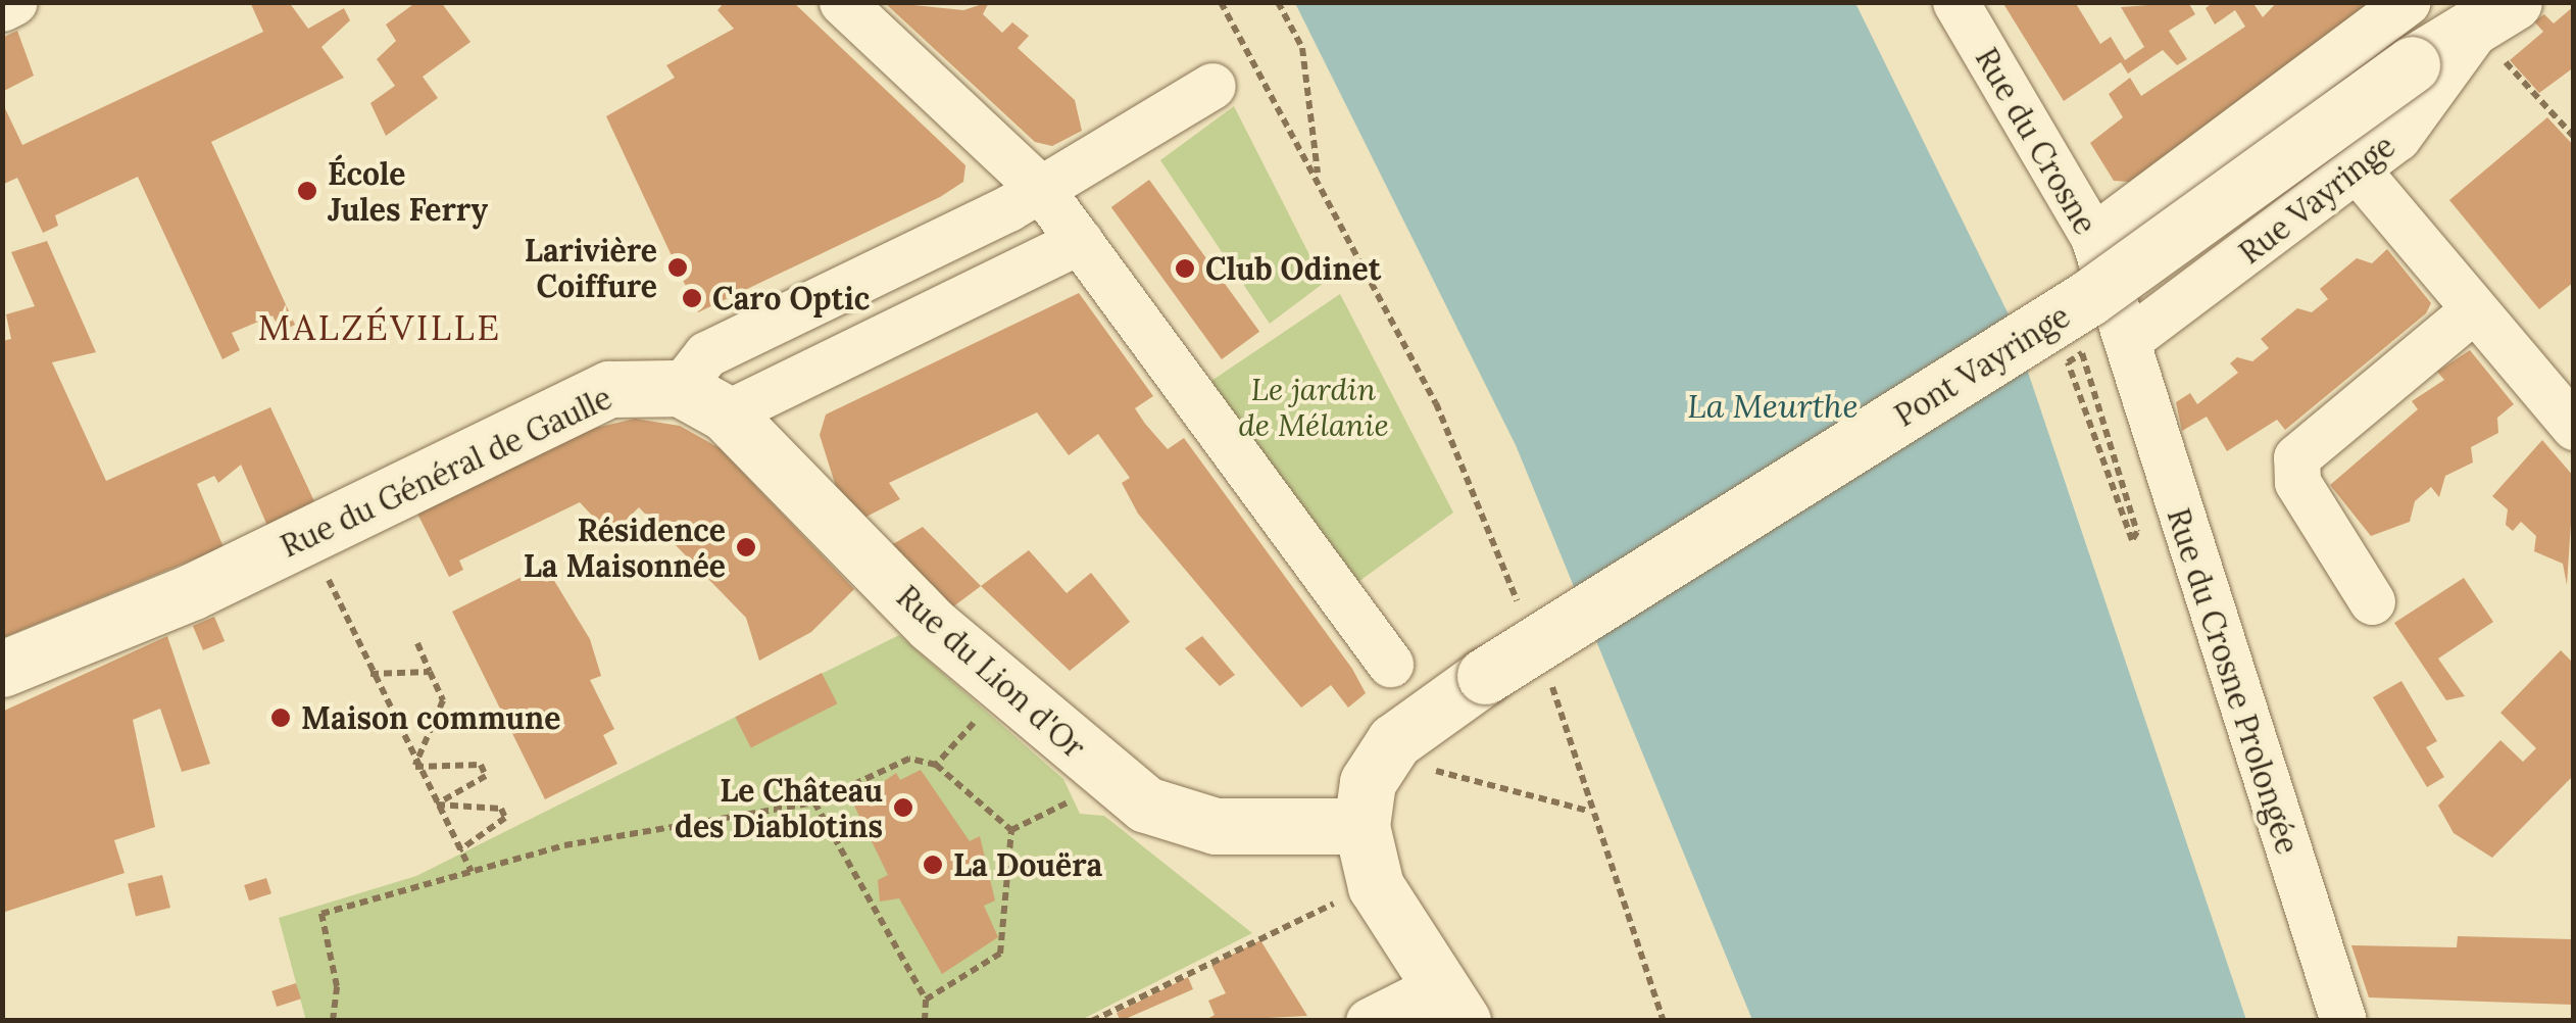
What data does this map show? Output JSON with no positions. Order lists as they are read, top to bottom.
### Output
{
  "streets": {
    "main road": ["Pont Vayringe", "Rue du Général de Gaulle", "Rue du Lion d'Or"],
    "street": ["Rue du Crosne", "Rue Vayringe", "Rue du Crosne Prolongée"]
  },
  "crossings": [
    ["Rue du Crosne", "Rue Vayringe"],
    ["Rue du Crosne", "Rue du Crosne Prolongée"],
    ["Rue Vayringe", "Pont Vayringe"],
    ["Rue Vayringe", "Rue du Crosne Prolongée"],
    ["Pont Vayringe", "Rue du Lion d'Or"],
    ["Rue du Général de Gaulle", "Rue du Lion d'Or"]
  ],
  "districts": ["MALZÉVILLE"],
  "water": ["La Meurthe"],
  "parks": ["Le jardin de Mélanie"],
  "places": [
    "École Jules Ferry",
    "Larivière Coiffure",
    "Club Odinet",
    "Caro Optic",
    "Résidence La Maisonnée",
    "Maison commune",
    "Le Château des Diablotins",
    "La Douëra"
  ]
}
